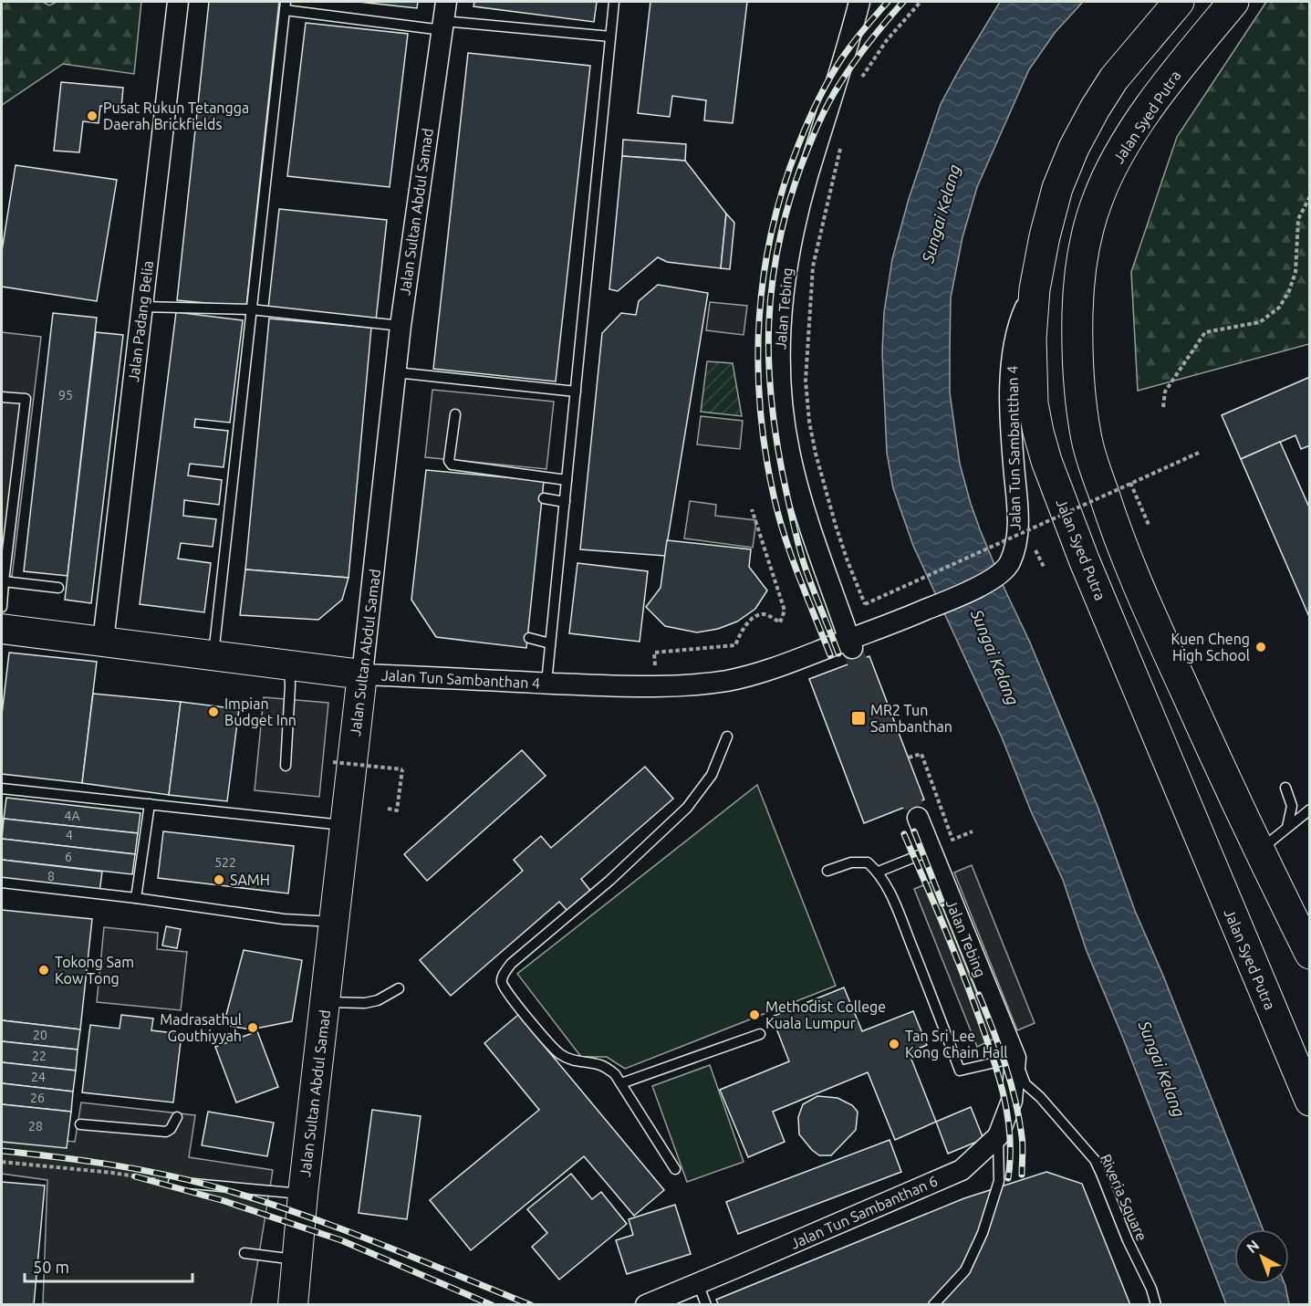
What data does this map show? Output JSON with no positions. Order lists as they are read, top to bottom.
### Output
{
  "streets": {
    "main road": ["Jalan Syed Putra", "Jalan Sultan Abdul Samad", "Jalan Tun Sambanthan 4"],
    "street": [
      "Jalan Tebing",
      "Jalan Padang Belia",
      "Jalan Tun Sambantthan 4",
      "Jalan Tun Sambanthan 6"
    ],
    "lane": ["Riveria Square"]
  },
  "crossings": [
    ["Jalan Syed Putra", "Jalan Tun Sambantthan 4"],
    ["Jalan Sultan Abdul Samad", "Jalan Tun Sambanthan 4"],
    ["Jalan Tebing", "Jalan Tun Sambantthan 4"],
    ["Jalan Tebing", "Jalan Tun Sambanthan 4"],
    ["Jalan Tebing", "Riveria Square"],
    ["Jalan Tebing", "Jalan Tun Sambanthan 6"],
    ["Jalan Padang Belia", "Jalan Tun Sambanthan 4"],
    ["Jalan Tun Sambantthan 4", "Jalan Tun Sambanthan 4"],
    ["Riveria Square", "Jalan Tun Sambanthan 6"]
  ],
  "water": ["Sungai Kelang"],
  "places": {
    "other": [
      "Pusat Rukun Tetangga Daerah Brickfields",
      "Kuen Cheng High School",
      "Impian Budget Inn",
      "SAMH",
      "Tokong Sam Kow Tong",
      "Methodist College Kuala Lumpur",
      "Madrasathul Gouthiyyah",
      "Tan Sri Lee Kong Chain Hall"
    ],
    "transit": ["MR2 Tun Sambanthan"]
  },
  "house_numbers": [
    "95",
    "4A",
    "4",
    "6",
    "522",
    "8",
    "20",
    "22",
    "24",
    "26",
    "28"
  ],
  "scale_bar": "50 m",
  "north": "top left"
}
